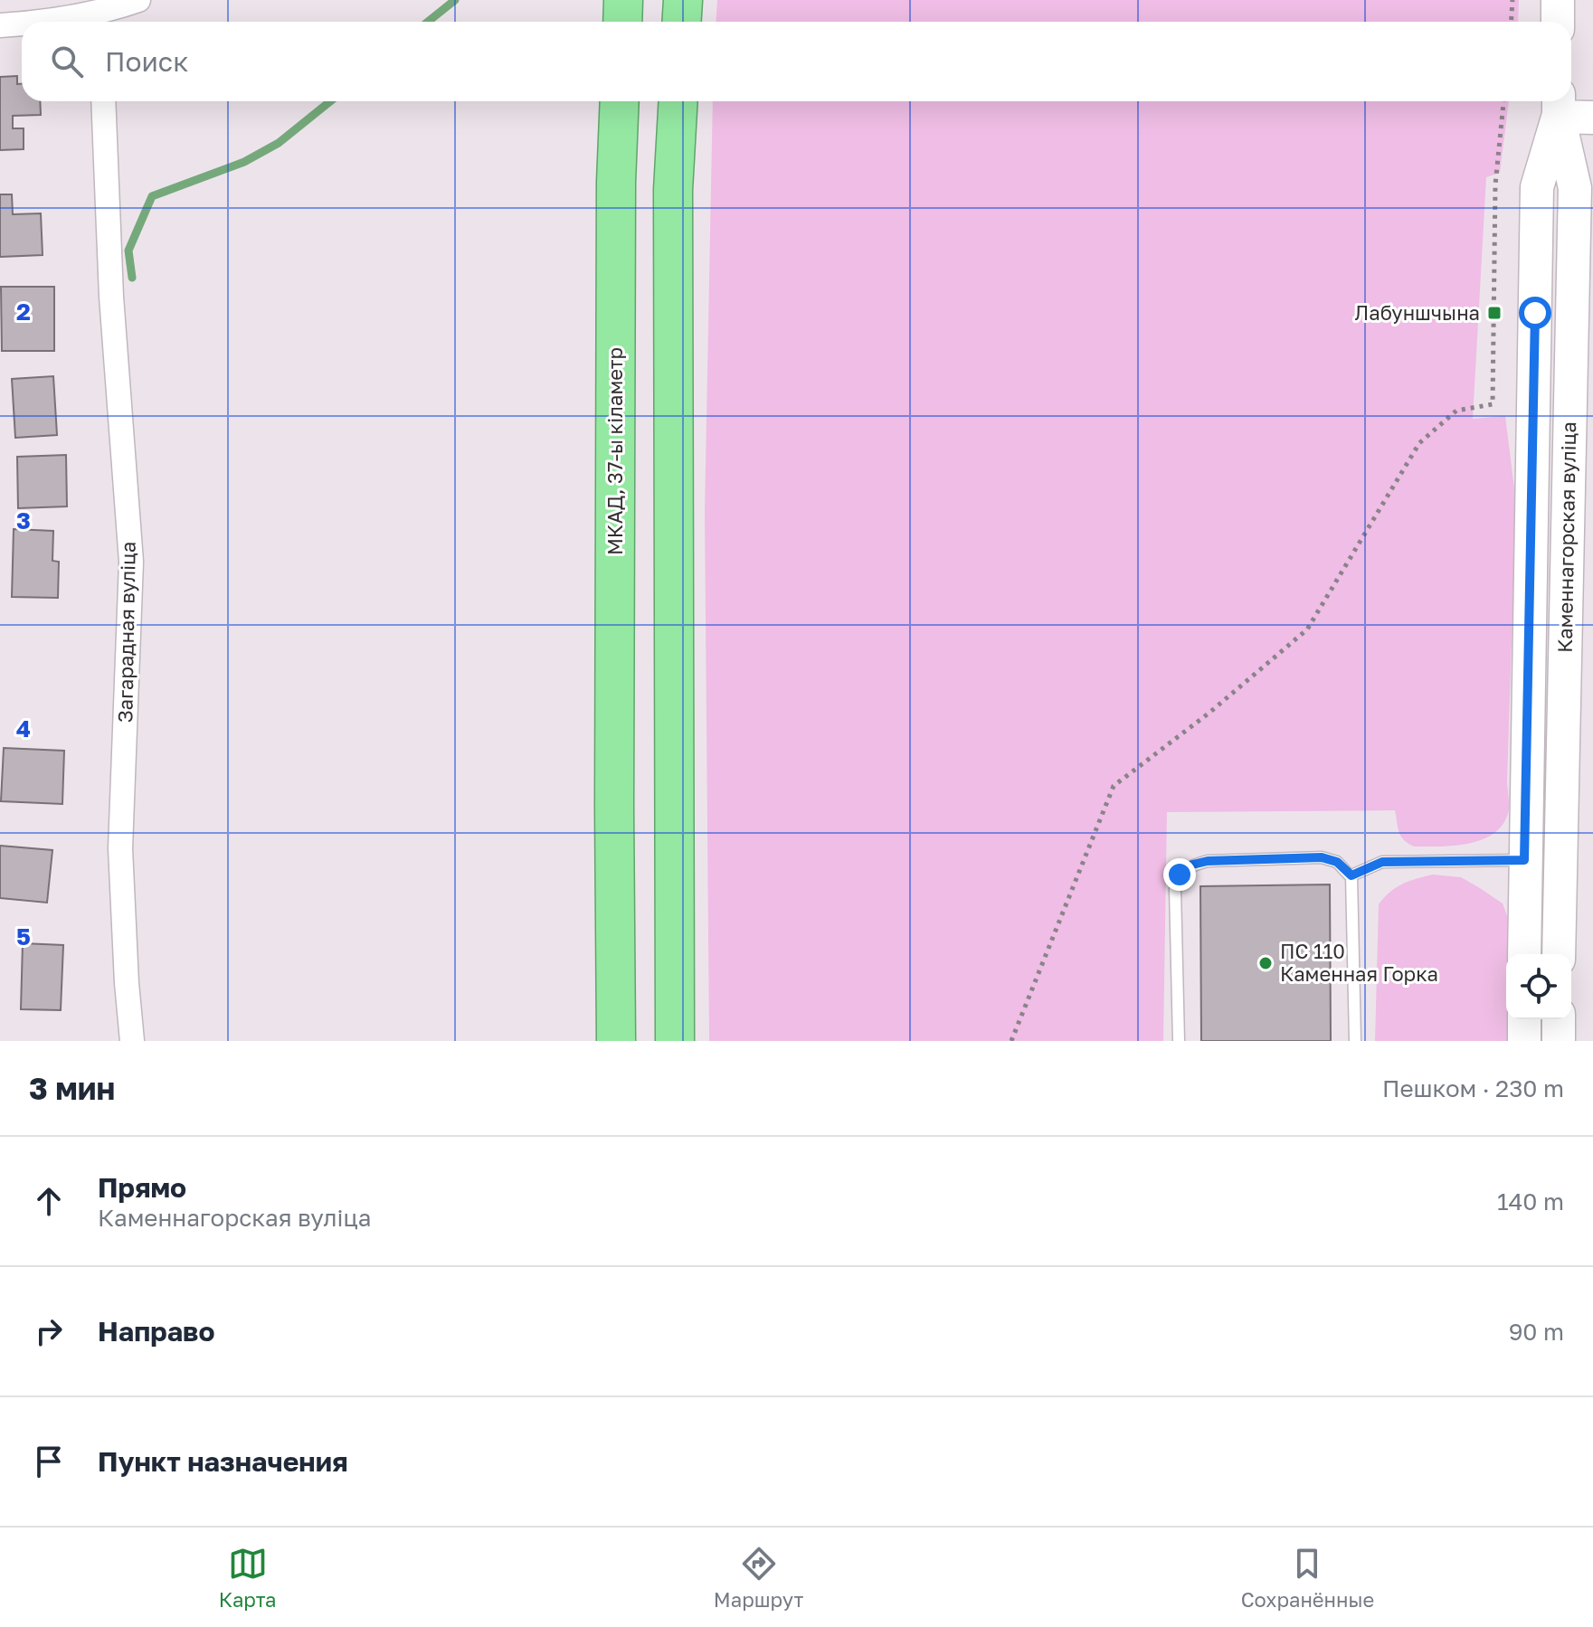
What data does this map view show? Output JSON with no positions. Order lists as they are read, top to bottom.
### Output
{
  "streets": {
    "highway": ["МКАД, 37-ы кіламетр"],
    "main road": ["Каменнагорская вуліца"],
    "street": ["Загарадная вуліца"]
  },
  "places": {
    "transit": ["Лабуншчына"],
    "other": ["ПС 110 Каменная Горка"]
  },
  "page": {
    "search": "Поиск",
    "heading": ["3 мин", "Пешком · 230 m"],
    "list": [
      ["Прямо", "Каменнагорская вуліца", "140 m"],
      ["Направо", "90 m"],
      "Пункт назначения"
    ],
    "nav": ["Карта", "Маршрут", "Сохранённые"]
  },
  "grid": {
    "rows": [
      "2",
      "3",
      "4",
      "5"
    ]
  }
}
